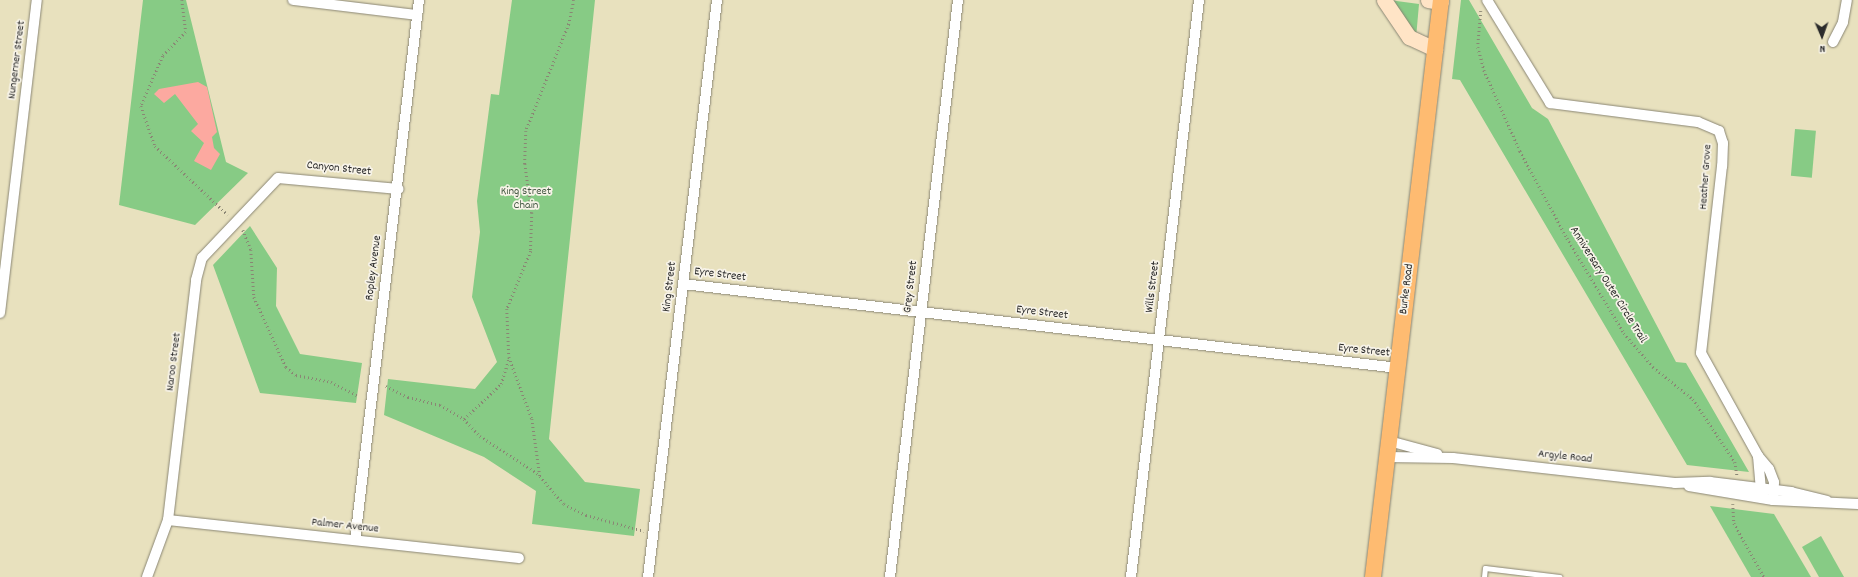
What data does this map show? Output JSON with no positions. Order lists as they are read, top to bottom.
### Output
{
  "streets": {
    "main road": ["Burke Road"],
    "street": [
      "Nungerner Street",
      "Canyon Street",
      "Heather Grove",
      "Ropley Avenue",
      "Eyre Street",
      "King Street",
      "Grey Street",
      "Wills Street",
      "Naroo Street",
      "Argyle Road",
      "Palmer Avenue"
    ],
    "path": ["Anniversary Outer Circle Trail"]
  },
  "crossings": [
    ["Canyon Street", "Ropley Avenue"],
    ["Canyon Street", "Naroo Street"],
    ["Heather Grove", "Anniversary Outer Circle Trail"],
    ["Heather Grove", "Argyle Road"],
    ["Ropley Avenue", "Palmer Avenue"],
    ["Eyre Street", "King Street"],
    ["Eyre Street", "Grey Street"],
    ["Eyre Street", "Wills Street"],
    ["Eyre Street", "Burke Road"],
    ["Anniversary Outer Circle Trail", "Argyle Road"],
    ["Burke Road", "Argyle Road"],
    ["Naroo Street", "Palmer Avenue"]
  ],
  "parks": ["King Street Chain"],
  "north": "bottom"
}
